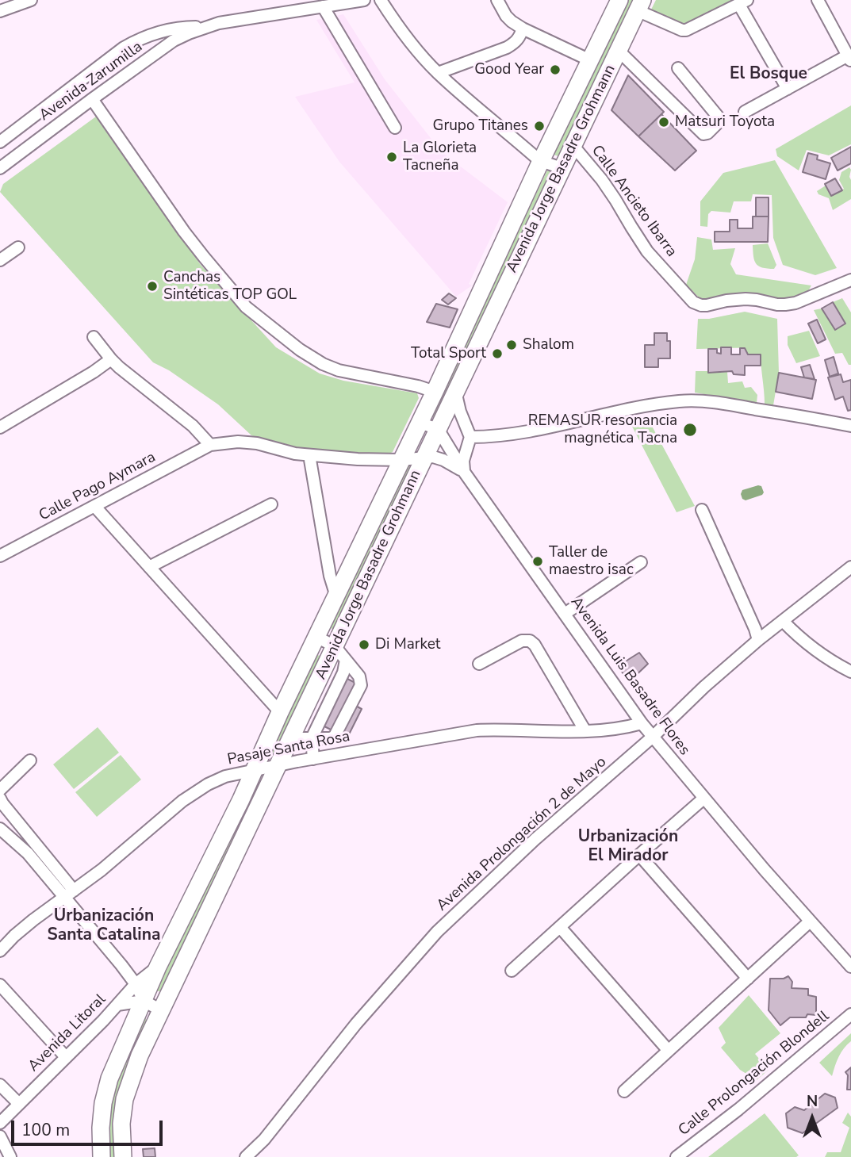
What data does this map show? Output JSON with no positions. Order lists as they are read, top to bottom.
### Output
{
  "streets": {
    "highway": ["Avenida Jorge Basadre Grohmann"],
    "street": [
      "Avenida Zarumilla",
      "Calle Ancieto Ibarra",
      "Calle Pago Aymara",
      "Avenida Luis Basadre Flores",
      "Pasaje Santa Rosa",
      "Avenida Prolongación 2 de Mayo",
      "Avenida Litoral",
      "Calle Prolongación Blondell"
    ]
  },
  "crossings": [
    ["Avenida Jorge Basadre Grohmann", "Calle Ancieto Ibarra"],
    ["Avenida Jorge Basadre Grohmann", "Avenida Luis Basadre Flores"],
    ["Avenida Jorge Basadre Grohmann", "Pasaje Santa Rosa"],
    ["Avenida Jorge Basadre Grohmann", "Avenida Litoral"],
    ["Avenida Luis Basadre Flores", "Pasaje Santa Rosa"],
    ["Avenida Luis Basadre Flores", "Avenida Prolongación 2 de Mayo"]
  ],
  "districts": ["El Bosque", "Urbanización El Mirador", "Urbanización Santa Catalina"],
  "places": [
    "Good Year",
    "Matsuri Toyota",
    "Grupo Titanes",
    "La Glorieta Tacneña",
    "Canchas Sintéticas TOP GOL",
    "Shalom",
    "Total Sport",
    "REMASUR resonancia magnética Tacna",
    "Taller de maestro isac",
    "Di Market"
  ],
  "scale_bar": "100 m",
  "north": "top"
}
